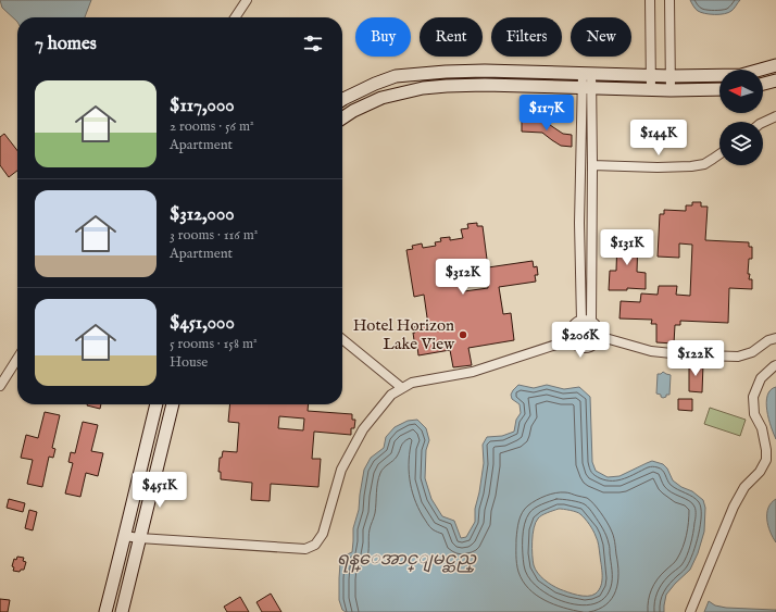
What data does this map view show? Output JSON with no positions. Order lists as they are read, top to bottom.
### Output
{
  "water": ["ရန္ေအာင္ျမင္ဆည္"],
  "places": ["Hotel Horizon Lake View"],
  "north": "left",
  "page": {
    "chip": [
      "Buy",
      "Rent",
      "Filters",
      "New"
    ],
    "heading": "7 homes",
    "list": [
      {
        "name": "$117,000",
        "note": "2 rooms · 56 m² · Apartment"
      },
      {
        "name": "$312,000",
        "note": "3 rooms · 116 m² · Apartment"
      },
      {
        "name": "$451,000",
        "note": "5 rooms · 158 m² · House"
      }
    ],
    "price": [
      "$117K",
      "$144K",
      "$131K",
      "$312K",
      "$206K",
      "$122K",
      "$451K"
    ]
  }
}
